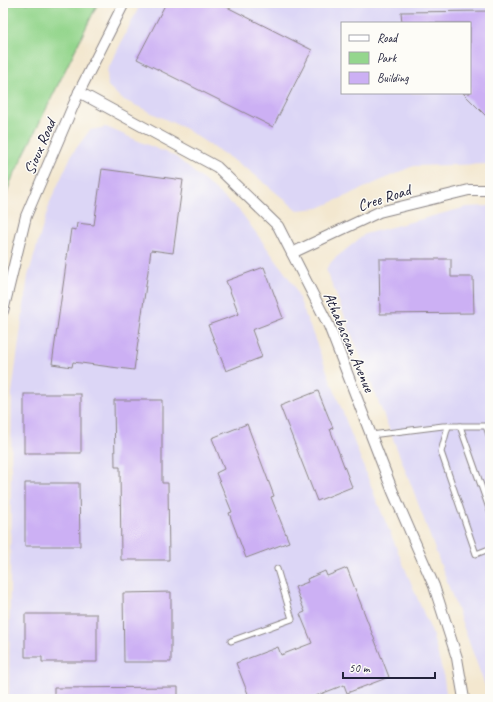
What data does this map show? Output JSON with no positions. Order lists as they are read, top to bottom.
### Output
{
  "streets": {
    "street": ["Sioux Road", "Cree Road", "Athabascan Avenue"]
  },
  "crossings": [
    ["Sioux Road", "Athabascan Avenue"],
    ["Cree Road", "Athabascan Avenue"]
  ],
  "legend": ["Road", "Park", "Building"],
  "scale_bar": "50 m"
}
